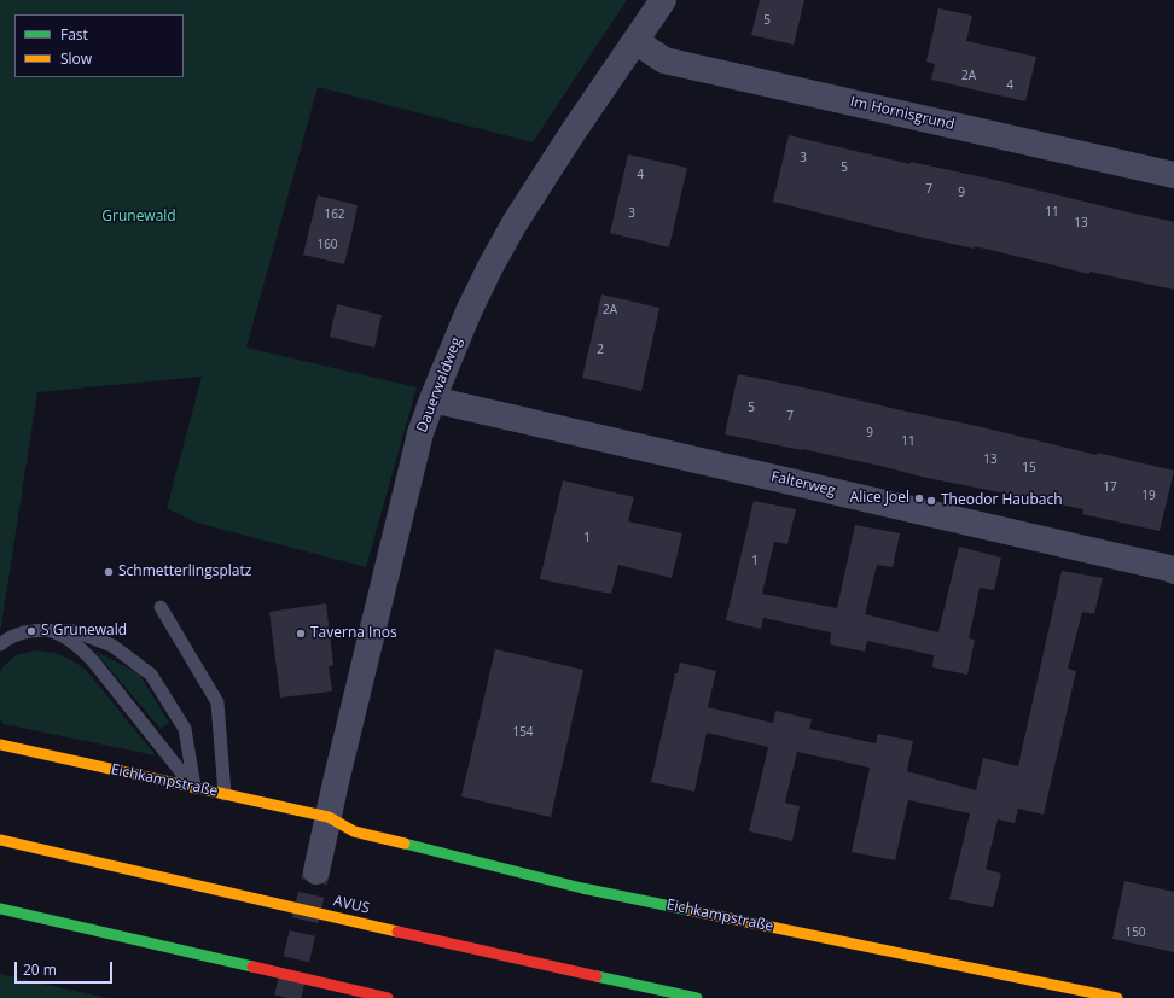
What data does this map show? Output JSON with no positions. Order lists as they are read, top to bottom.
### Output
{
  "streets": {
    "main road": ["Eichkampstraße", "AVUS"],
    "street": ["Im Hornisgrund", "Dauerwaldweg", "Falterweg"]
  },
  "crossings": [
    ["Im Hornisgrund", "Dauerwaldweg"],
    ["Dauerwaldweg", "Falterweg"],
    ["Dauerwaldweg", "Eichkampstraße"]
  ],
  "parks": ["Grunewald"],
  "places": [
    "Alice Joel",
    "Theodor Haubach",
    "Schmetterlingsplatz",
    "S Grunewald",
    "Taverna Inos"
  ],
  "house_numbers": [
    "5",
    "2A",
    "4",
    "3",
    "5",
    "4",
    "7",
    "9",
    "11",
    "3",
    "162",
    "13",
    "160",
    "2A",
    "2",
    "5",
    "7",
    "9",
    "11",
    "13",
    "15",
    "17",
    "19",
    "1",
    "1",
    "154",
    "150"
  ],
  "legend": ["Fast", "Slow"],
  "scale_bar": "20 m"
}
